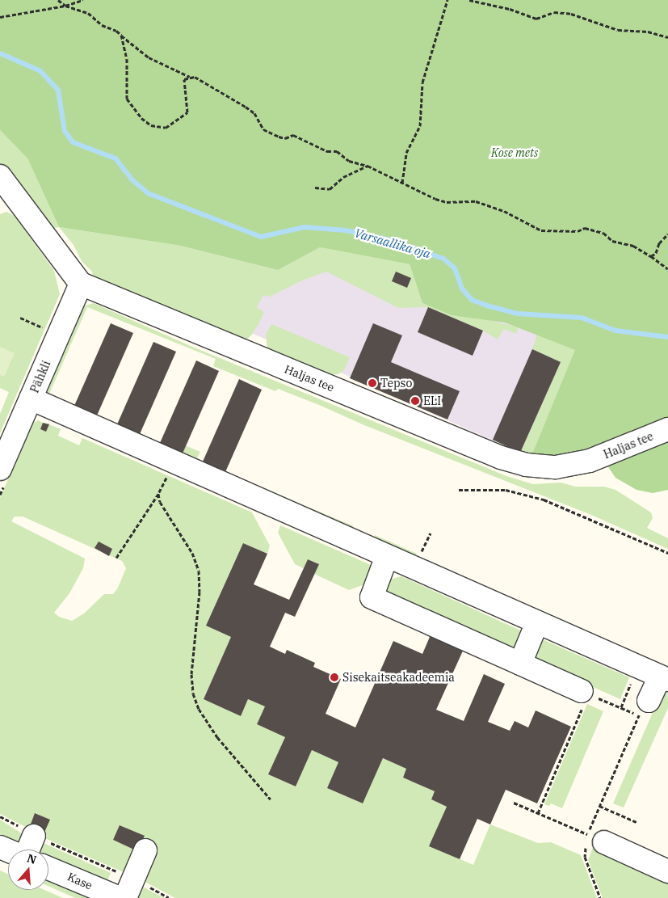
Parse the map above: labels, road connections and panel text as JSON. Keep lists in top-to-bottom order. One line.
{"streets":{"street":["Pähkli","Haljas tee","Kase"]},"crossings":[["Pähkli","Haljas tee"]],"water":["Varsaallika oja"],"parks":["Kose mets"],"places":["Tepso","ELI","Sisekaitseakadeemia"],"north":"top"}
